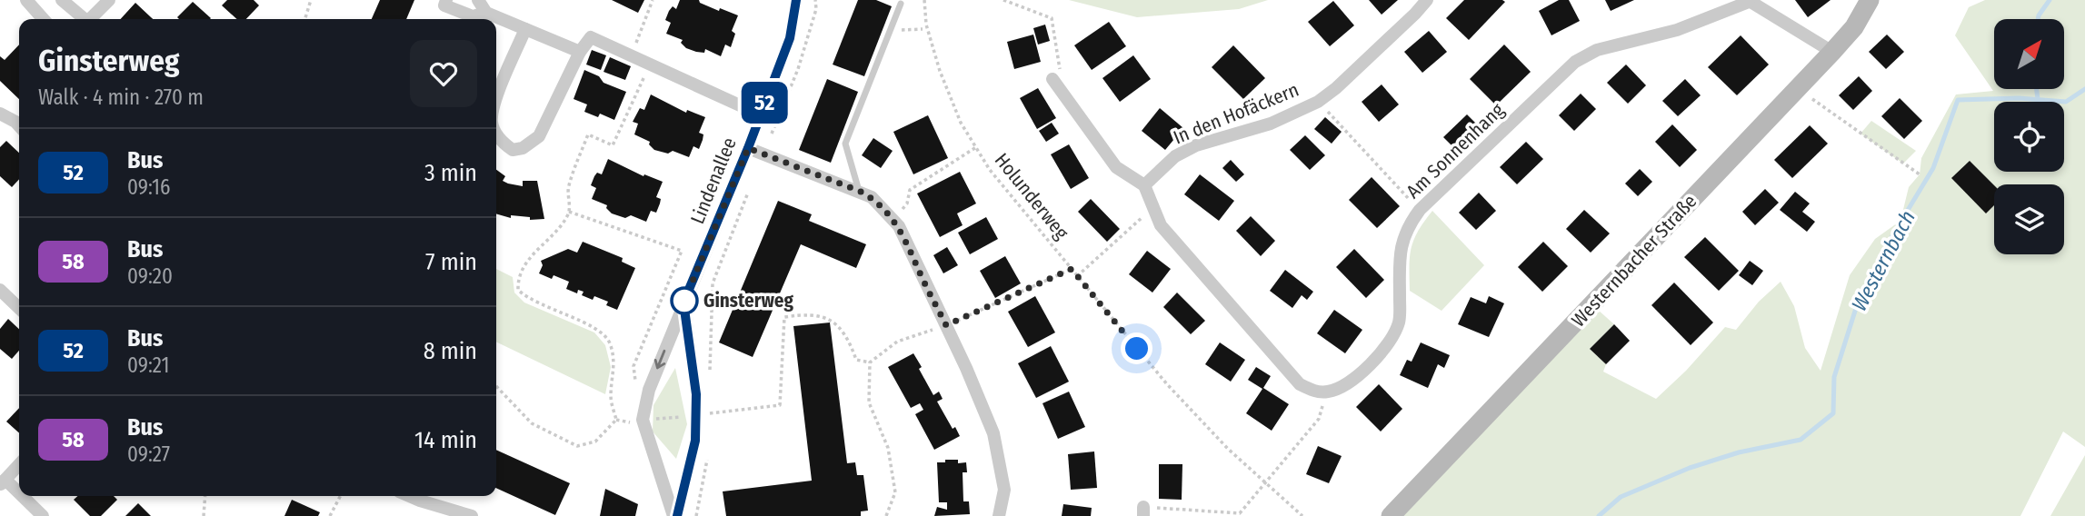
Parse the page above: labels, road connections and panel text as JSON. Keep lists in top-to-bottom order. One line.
{"streets":{"street":["In den Hofäckern","Am Sonnenhang","Lindenallee","Westernbacher Straße"],"path":["Holunderweg"]},"water":["Westernbach"],"places":["Ginsterweg"],"lines":["bus line 52"],"north":"top right","page":{"on_map":"52","heading":["Ginsterweg","Walk · 4 min · 270 m"],"list":[{"mark":"52","name":"Bus","note":"09:16","value":"3 min"},{"mark":"58","name":"Bus","note":"09:20","value":"7 min"},{"mark":"52","name":"Bus","note":"09:21","value":"8 min"},{"mark":"58","name":"Bus","note":"09:27","value":"14 min"}]}}
